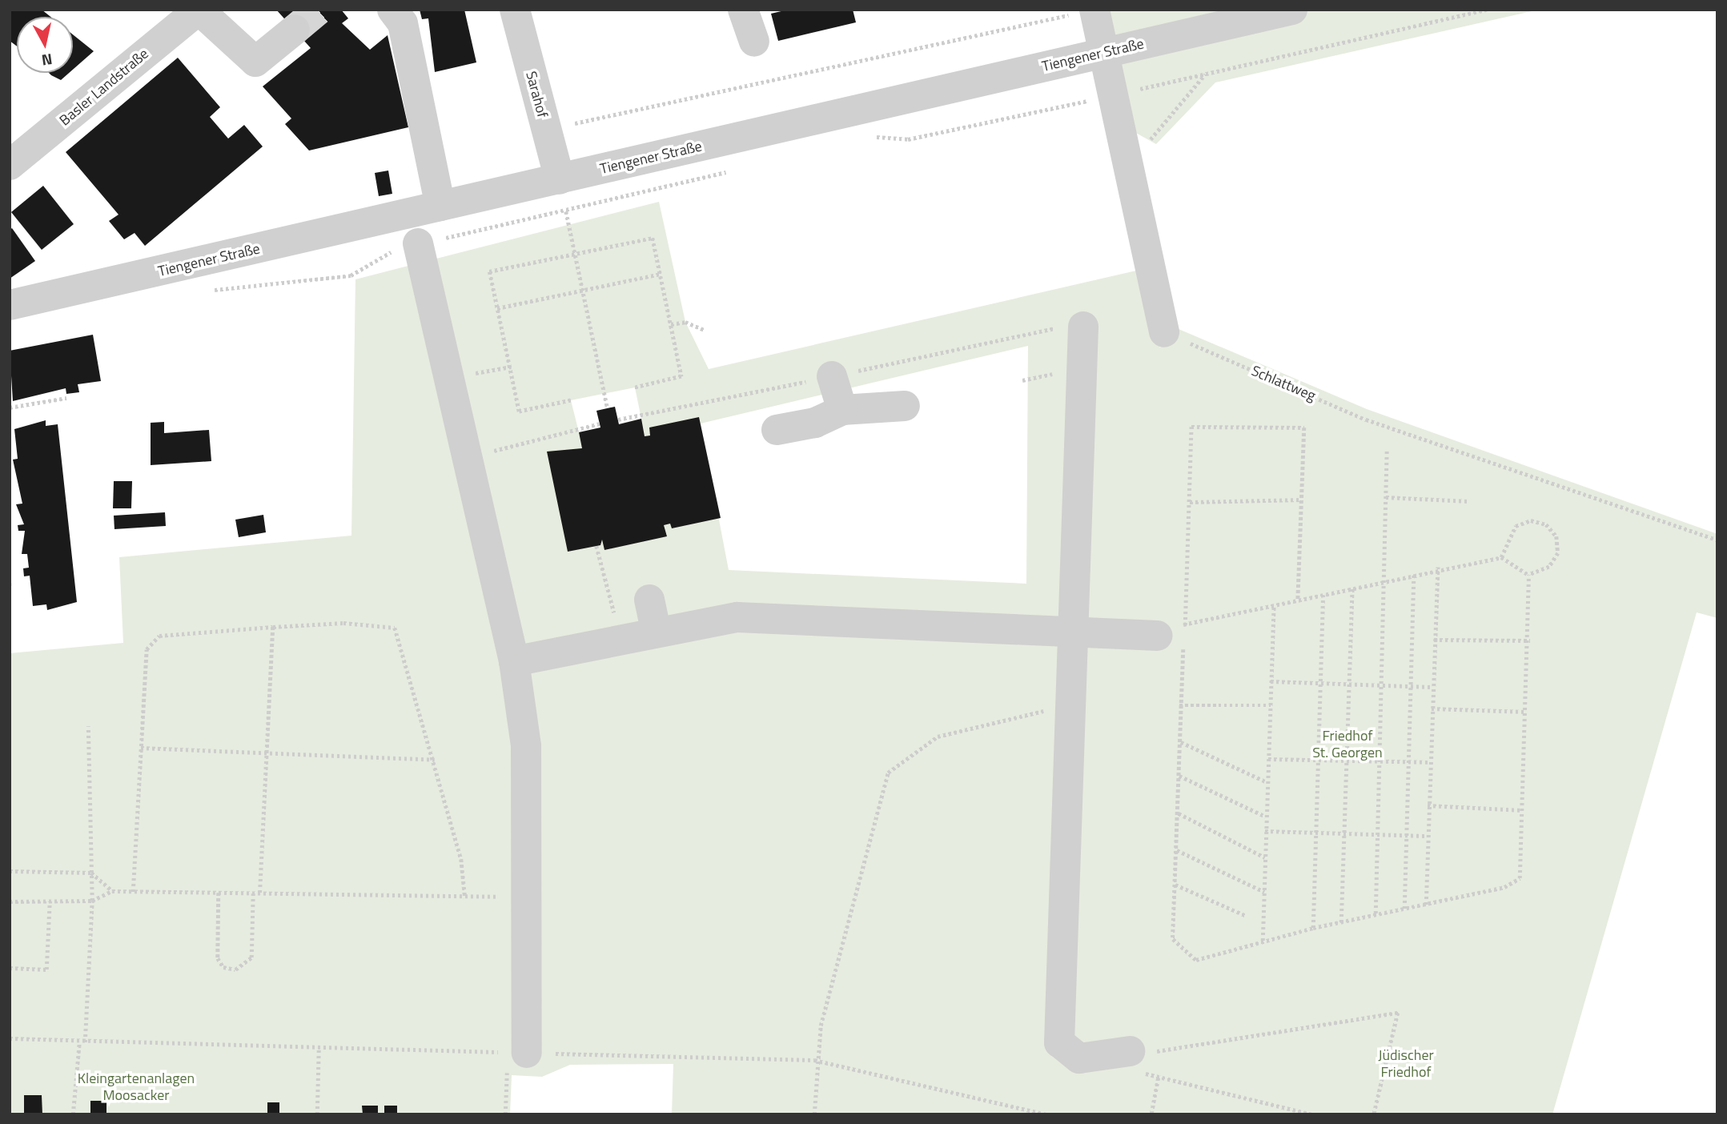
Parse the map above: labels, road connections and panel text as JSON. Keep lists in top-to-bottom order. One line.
{"streets":{"street":["Tiengener Straße","Basler Landstraße","Sarahof"],"path":["Schlattweg"]},"crossings":[["Tiengener Straße","Sarahof"]],"parks":["Friedhof St. Georgen","Jüdischer Friedhof","Kleingartenanlagen Moosacker"],"north":"bottom"}
